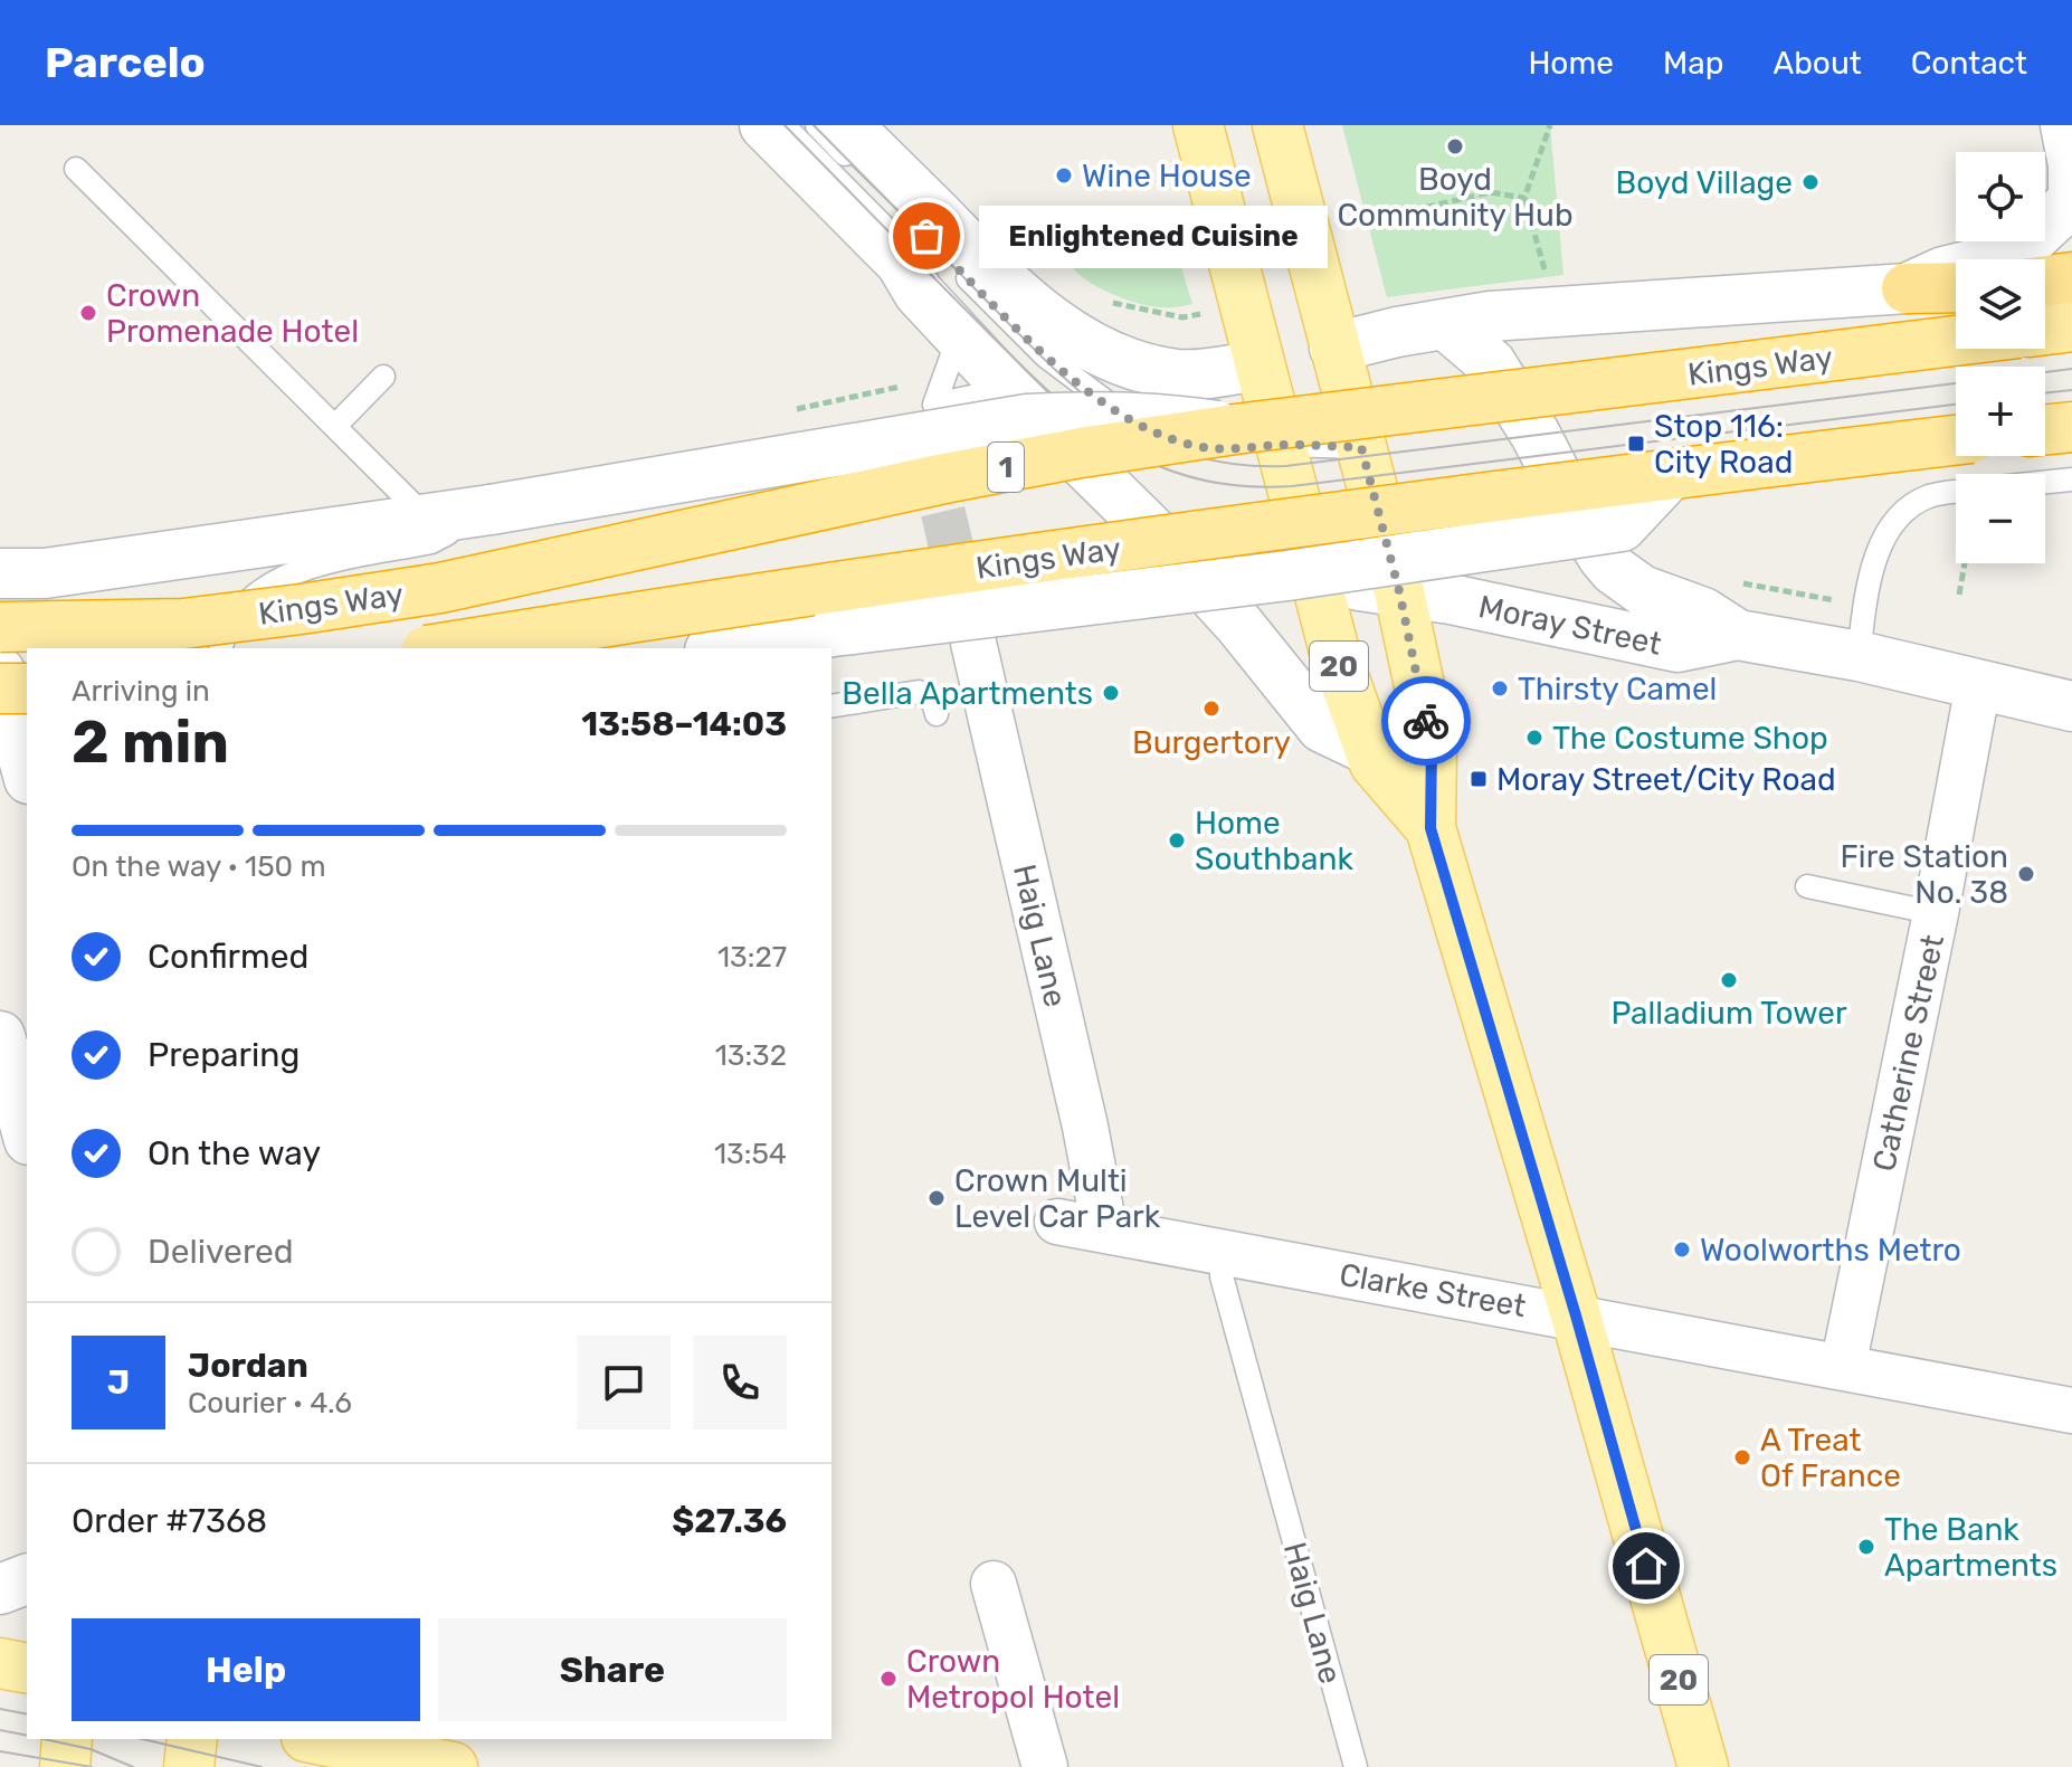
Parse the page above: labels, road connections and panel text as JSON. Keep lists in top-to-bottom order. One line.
{"streets":{"highway":["Kings Way","1"],"main road":["20"],"street":["Moray Street","Haig Lane","Catherine Street","Clarke Street"]},"crossings":[["Kings Way","20"],["Moray Street","20"],["Moray Street","Catherine Street"],["20","Clarke Street"],["Haig Lane","Clarke Street"],["Catherine Street","Clarke Street"]],"places":{"other":["Boyd Community Hub","Wine House","Boyd Village","Enlightened Cuisine","Crown Promenade Hotel","Thirsty Camel","Bella Apartments","Burgertory","The Costume Shop","Home Southbank","Fire Station No. 38","Palladium Tower","Crown Multi Level Car Park","Woolworths Metro","A Treat Of France","The Bank Apartments","Crown Metropol Hotel"],"transit":["Stop 116: City Road","Moray Street/City Road"]},"page":{"header":"Parcelo","nav":["Home","Map","About","Contact"],"map_buttons":["+","−"],"bubble":"Enlightened Cuisine","heading":["2 min","Arriving in","13:58–14:03"],"panel":["Jordan","Courier · 4.6","Order #7368","$27.36"],"bar":"On the way · 150 m","list":[["Confirmed","13:27"],["Preparing","13:32"],["On the way","13:54"],"Delivered"],"round":"J","buttons":["Help","Share"]}}
